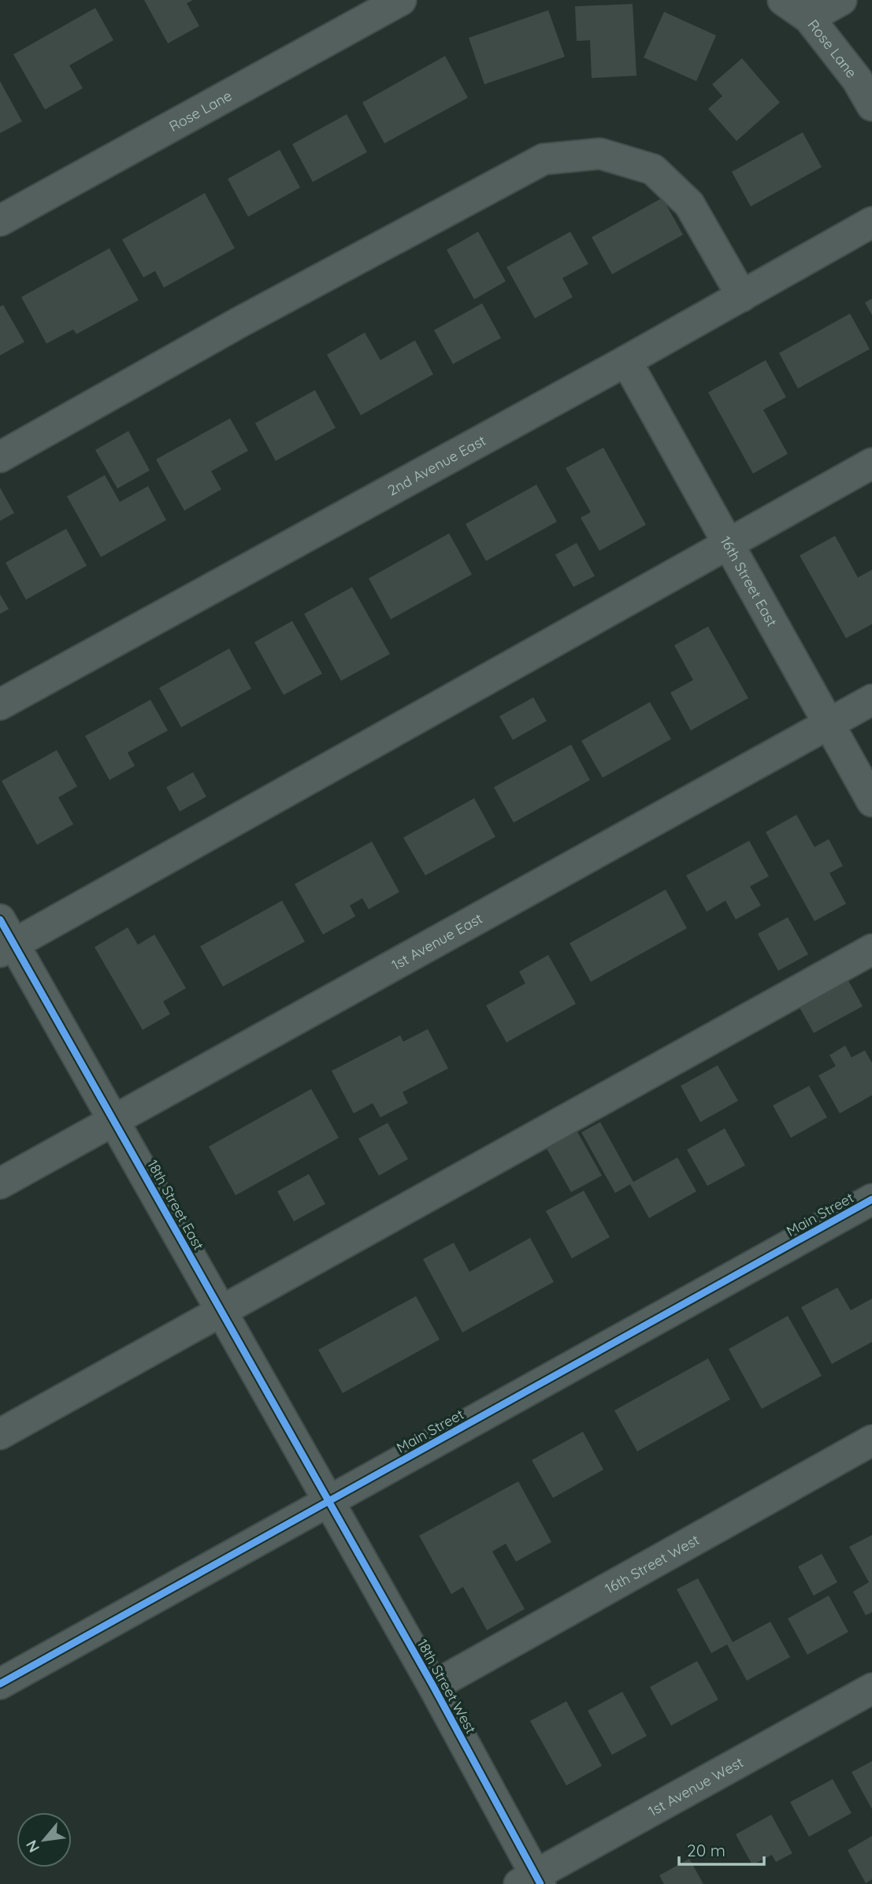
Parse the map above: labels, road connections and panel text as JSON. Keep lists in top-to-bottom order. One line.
{"streets":{"street":["Rose Lane","2nd Avenue East","16th Street East","1st Avenue East","18th Street East","Main Street","16th Street West","18th Street West","1st Avenue West"]},"crossings":[["2nd Avenue East","16th Street East"],["16th Street East","1st Avenue East"],["1st Avenue East","18th Street East"],["18th Street East","Main Street"],["18th Street East","18th Street West"],["Main Street","18th Street West"],["16th Street West","18th Street West"],["18th Street West","1st Avenue West"]],"scale_bar":"20 m","north":"bottom left"}
